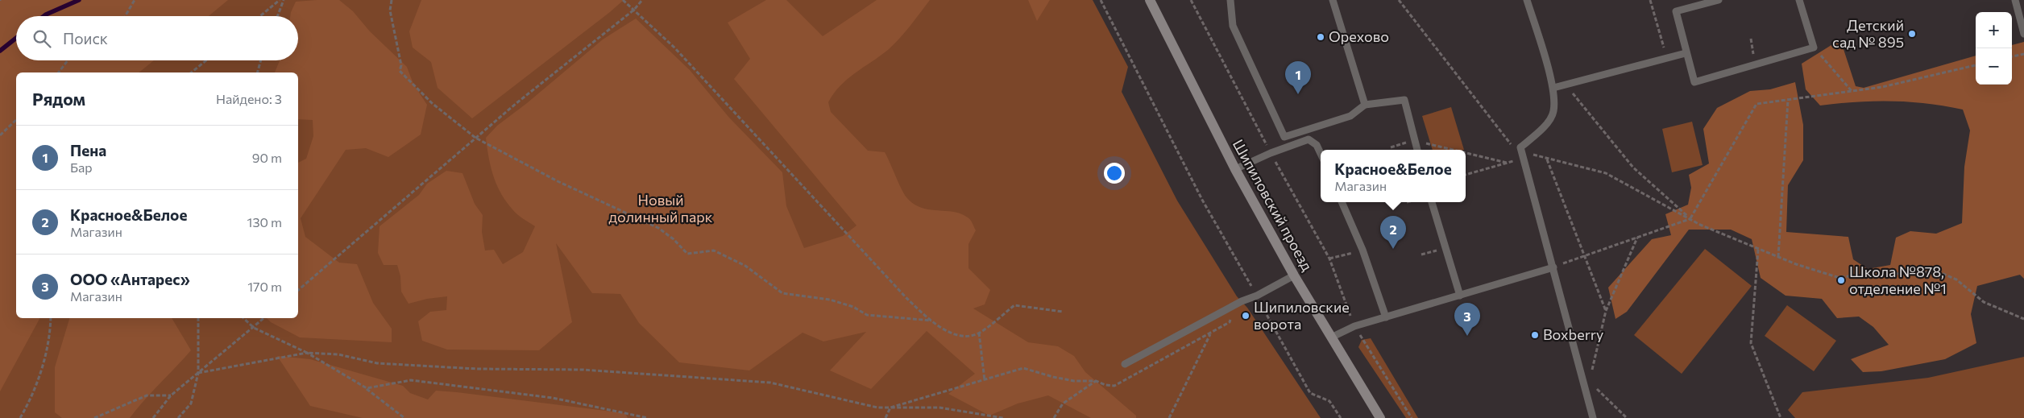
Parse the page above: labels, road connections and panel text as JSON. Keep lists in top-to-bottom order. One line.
{"streets":{"main road":["Шипиловский проезд"]},"parks":["Новый долинный парк"],"places":["Детский сад № 895","Орехово","Школа №878, отделение №1","Шипиловские ворота","Boxberry"],"page":{"map_buttons":["+","−"],"search":"Поиск","pins":["1","2","3"],"heading":["Рядом","Найдено: 3"],"list":[{"mark":"1","name":"Пена","note":"Бар","value":"90 m"},{"mark":"2","name":"Красное&Белое","note":"Магазин","value":"130 m"},{"mark":"3","name":"ООО «Антарес»","note":"Магазин","value":"170 m"}],"popup":["Красное&Белое","Магазин"]}}
